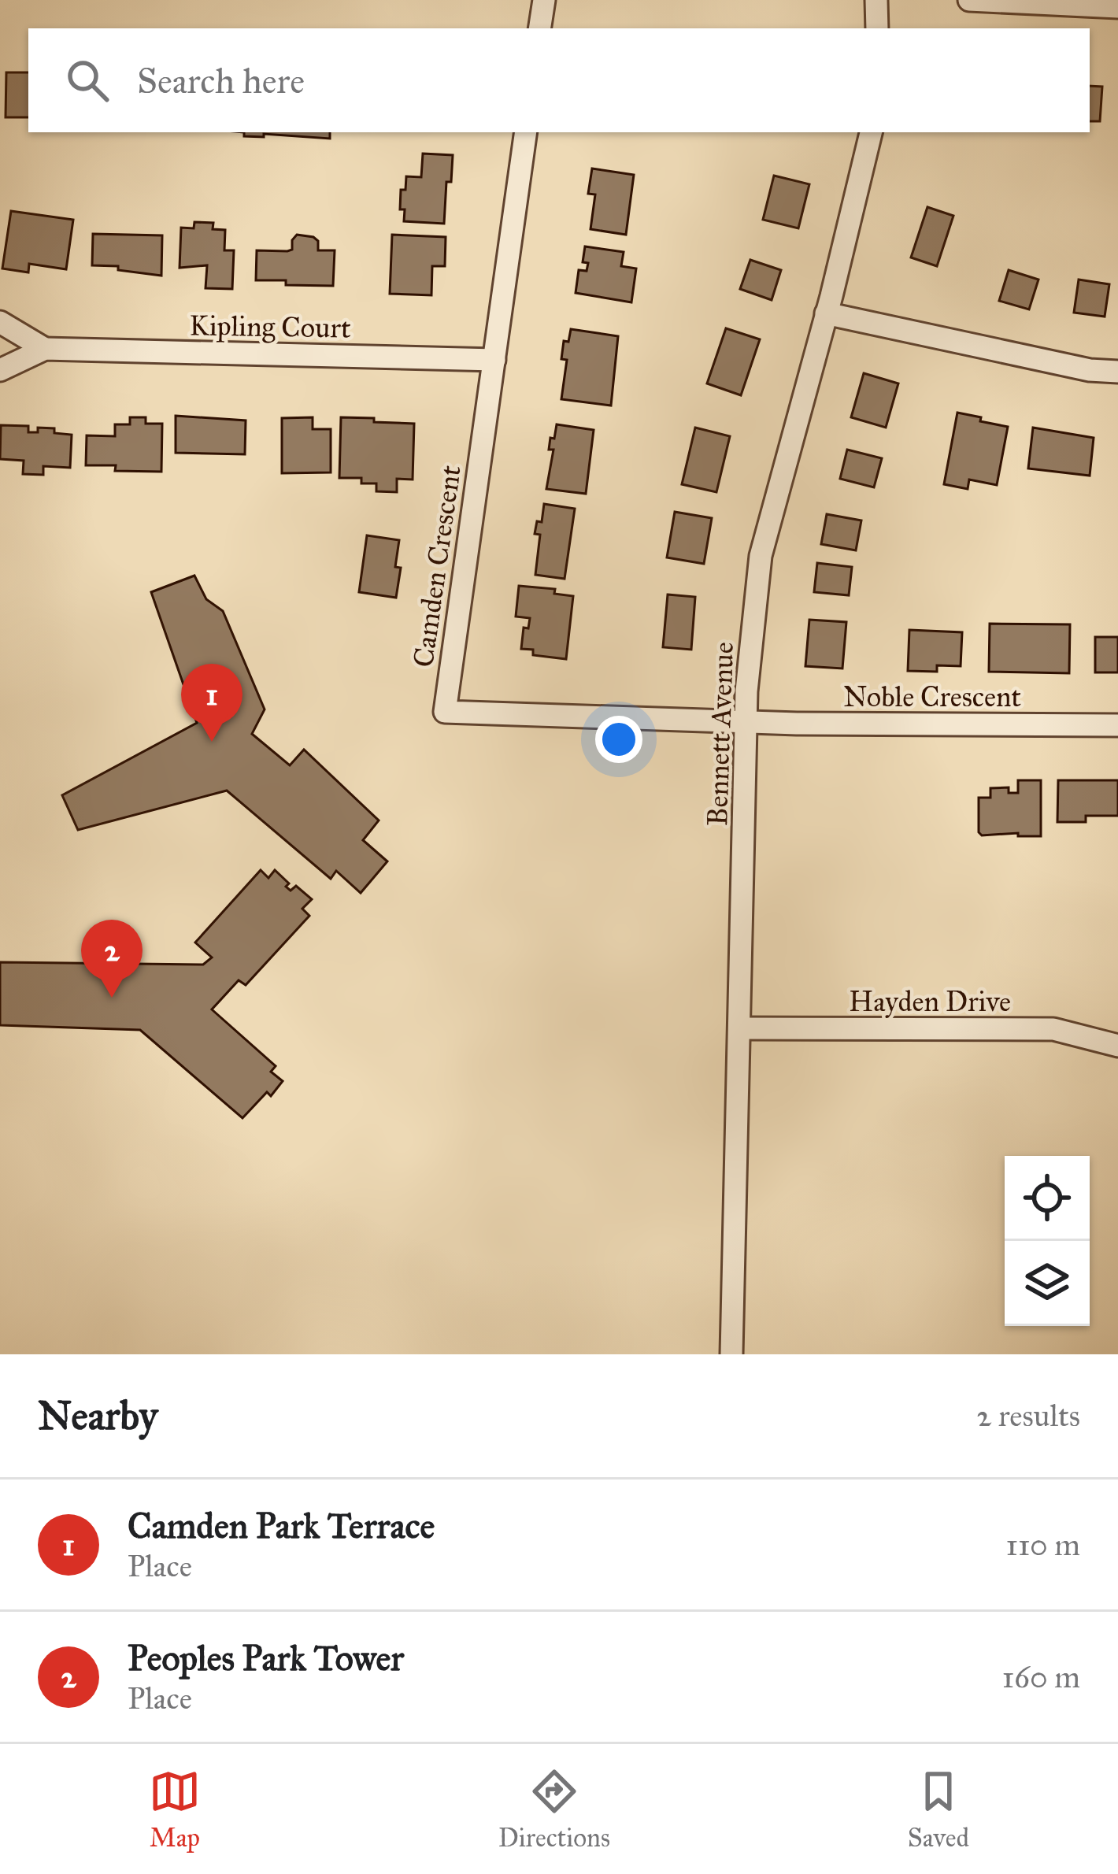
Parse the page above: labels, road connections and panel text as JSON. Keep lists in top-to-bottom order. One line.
{"streets":{"street":["Kipling Court","Camden Crescent","Noble Crescent","Bennett Avenue","Hayden Drive"]},"crossings":[["Kipling Court","Camden Crescent"],["Camden Crescent","Noble Crescent"],["Camden Crescent","Bennett Avenue"],["Noble Crescent","Bennett Avenue"],["Bennett Avenue","Hayden Drive"]],"page":{"search":"Search here","pins":["1","2"],"heading":["Nearby","2 results"],"list":[{"mark":"1","name":"Camden Park Terrace","note":"Place","value":"110 m"},{"mark":"2","name":"Peoples Park Tower","note":"Place","value":"160 m"}],"nav":["Map","Directions","Saved"]}}
